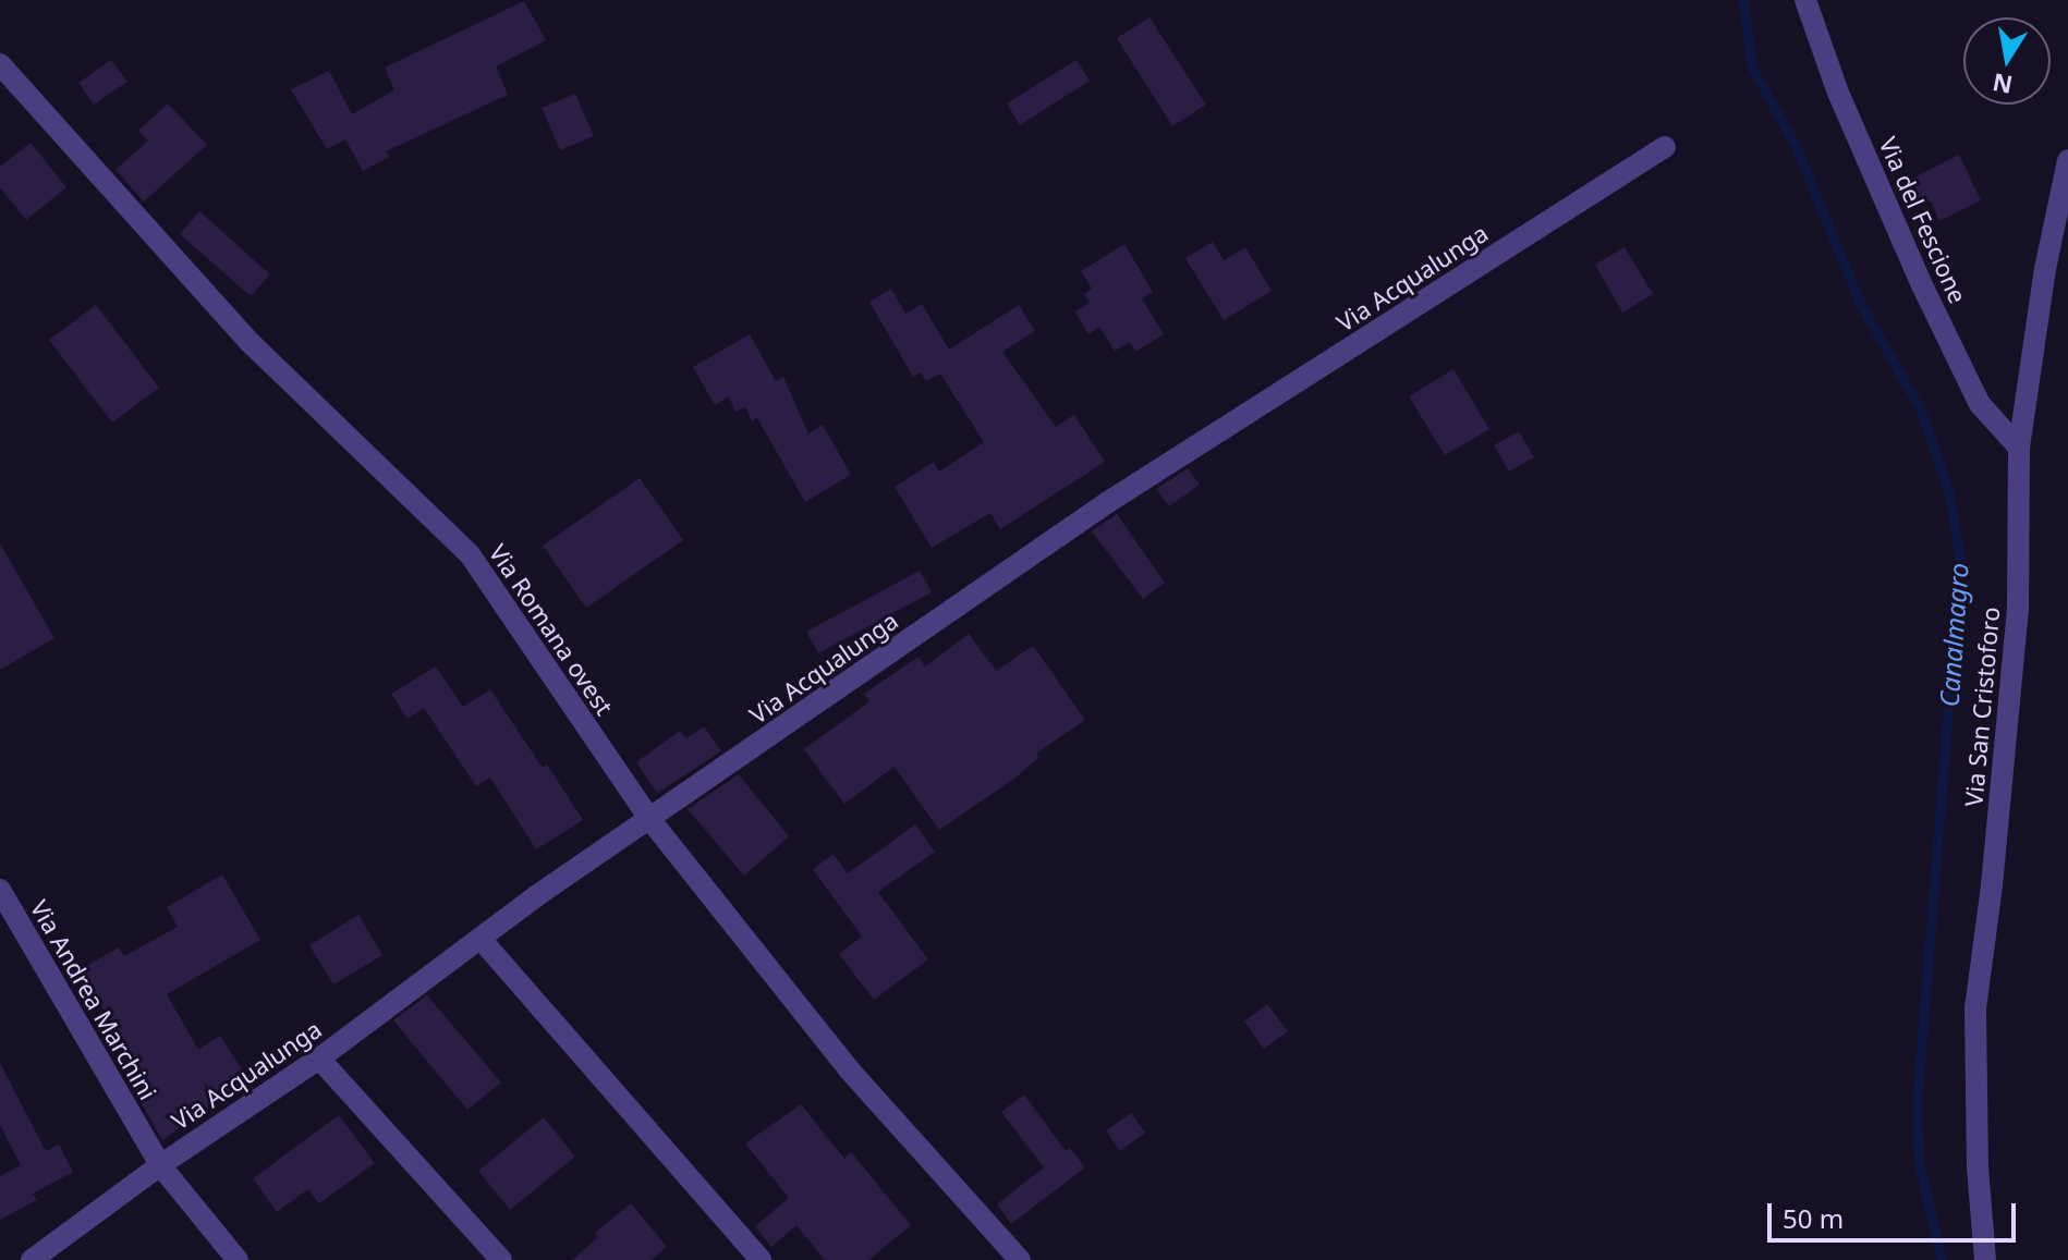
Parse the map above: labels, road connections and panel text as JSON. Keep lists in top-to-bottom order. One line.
{"streets":{"street":["Via del Fescione","Via Acqualunga","Via Romana ovest","Via San Cristoforo","Via Andrea Marchini"]},"crossings":[["Via del Fescione","Via San Cristoforo"],["Via Acqualunga","Via Romana ovest"],["Via Acqualunga","Via Andrea Marchini"]],"water":["Canalmagro"],"scale_bar":"50 m","north":"bottom"}
